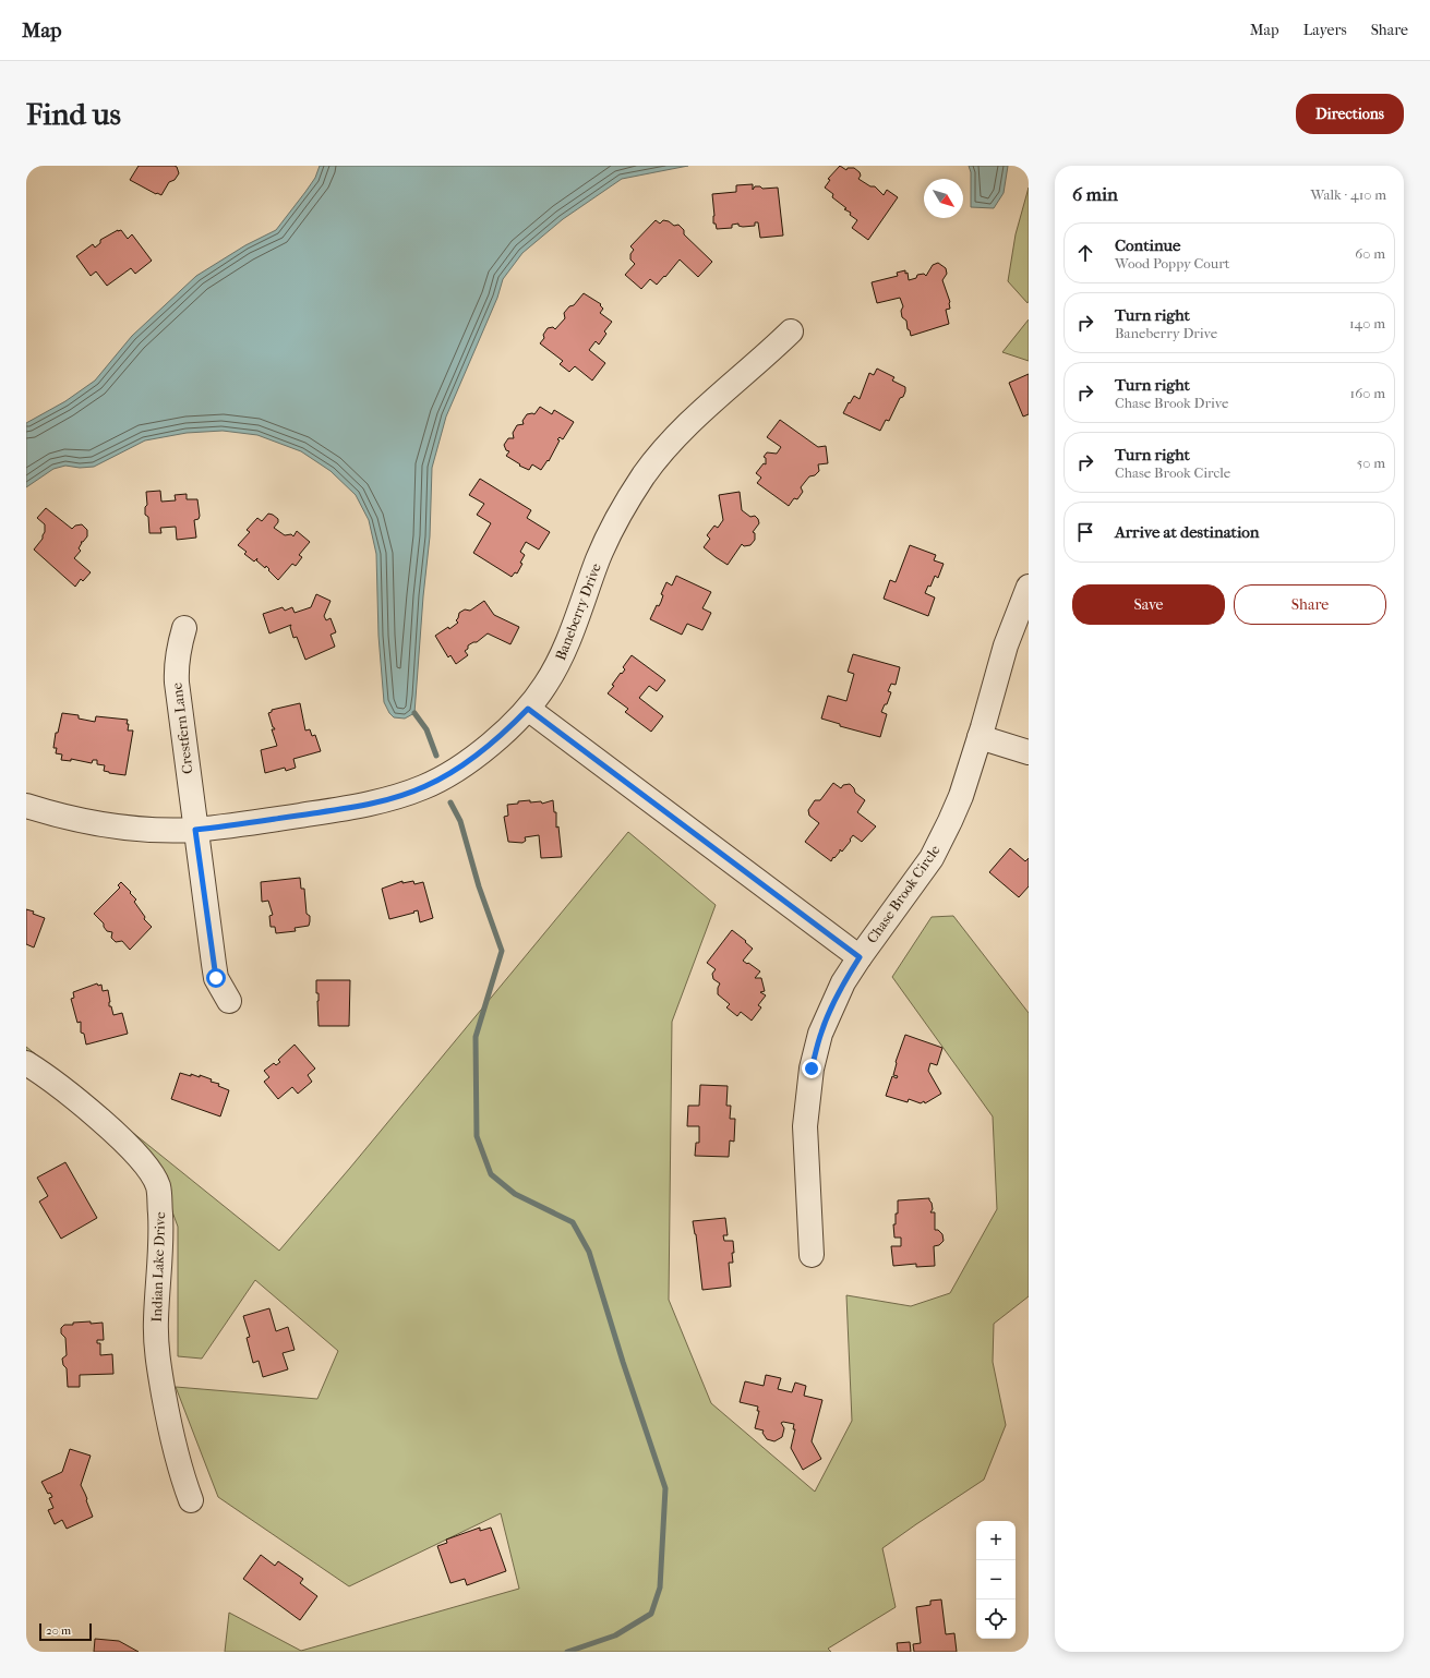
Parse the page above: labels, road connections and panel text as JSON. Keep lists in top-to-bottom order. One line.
{"streets":{"street":["Baneberry Drive","Crestfern Lane","Chase Brook Circle","Indian Lake Drive"]},"crossings":[["Baneberry Drive","Crestfern Lane"]],"scale_bar":"20 m","north":"bottom right","page":{"header":"Map","nav":["Map","Layers","Share"],"buttons":["Directions",["Save","Share"]],"title":"Find us","heading":["6 min","Walk · 410 m"],"list":[["Continue","Wood Poppy Court","60 m"],["Turn right","Baneberry Drive","140 m"],["Turn right","Chase Brook Drive","160 m"],["Turn right","Chase Brook Circle","50 m"],"Arrive at destination"],"map_buttons":["+","−"],"scale":"20 m"}}
